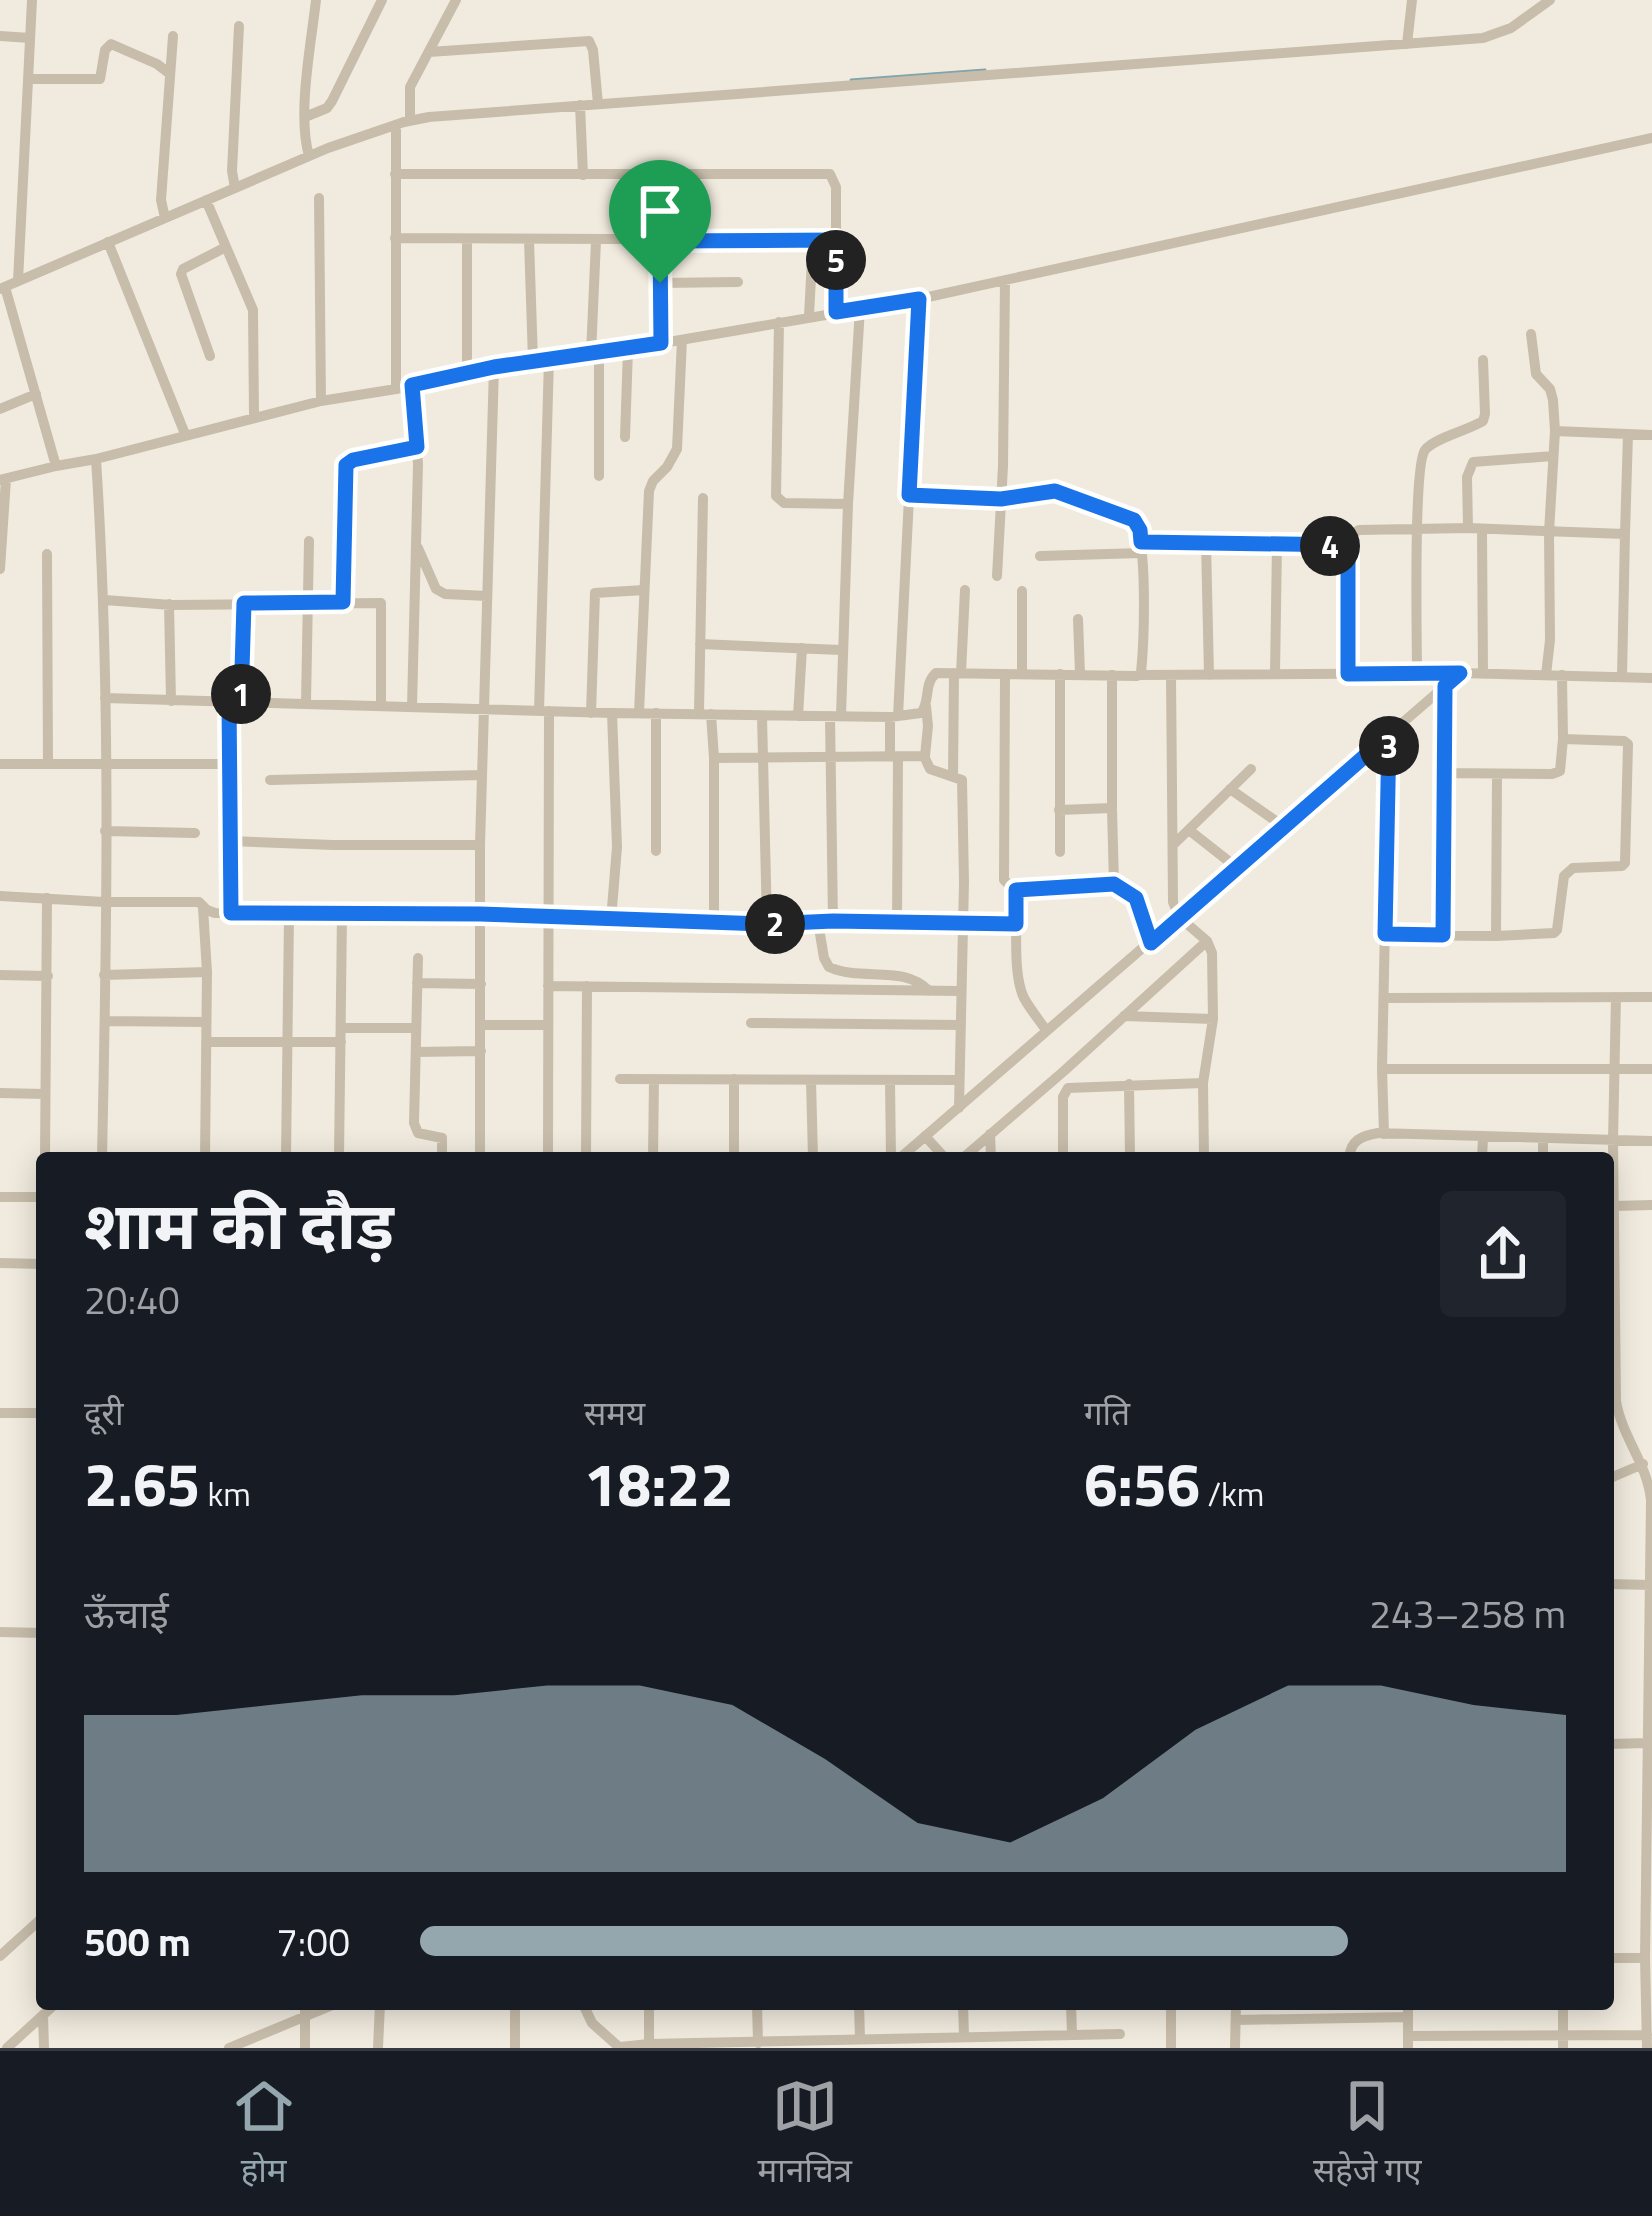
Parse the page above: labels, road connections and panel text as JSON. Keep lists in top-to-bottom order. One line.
{"page":{"pins":["5","4","1","3","2"],"heading":["शाम की दौड़","20:40"],"stats":[["दूरी","2.65 km"],["समय","18:22"],["गति","6:56 /km"]],"chart":["ऊँचाई","243–258 m"],"list":[{"name":"500 m","note":"7:00"}],"tabs":["होम","मानचित्र","सहेजे गए"]}}
